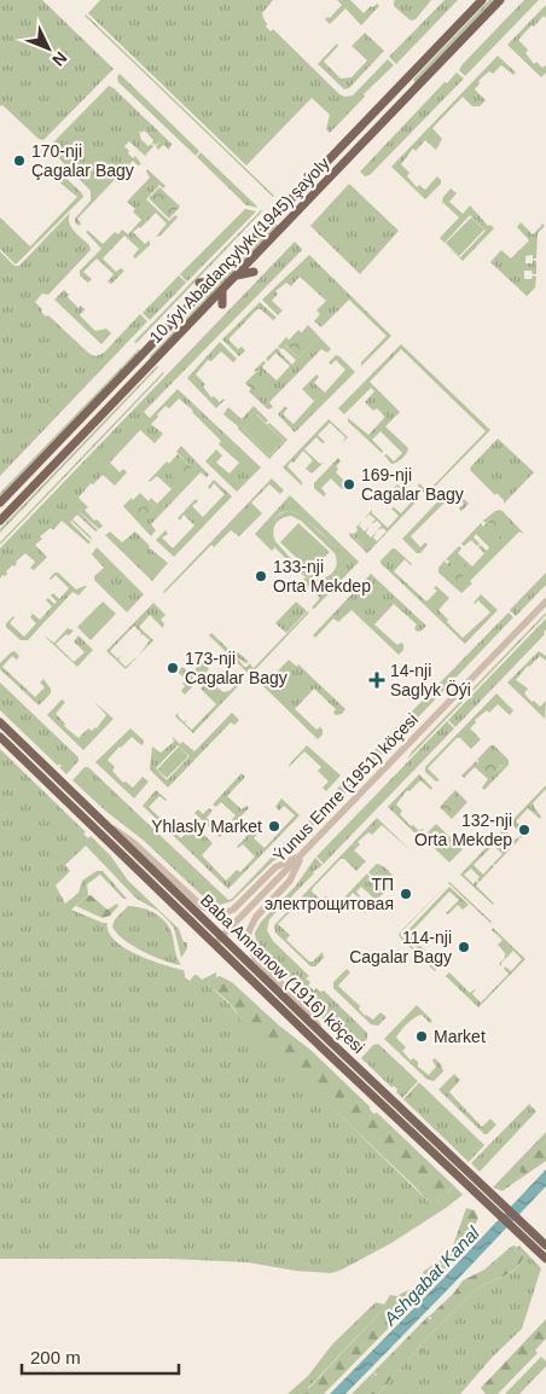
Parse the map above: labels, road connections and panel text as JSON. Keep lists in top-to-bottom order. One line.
{"streets":{"main road":["10 ýyl Abadançylyk (1945) şaýoly","Baba Annanow (1916) köçesi"],"street":["Ýunus Emre (1951) köçesi"]},"crossings":[["Ýunus Emre (1951) köçesi","Baba Annanow (1916) köçesi"]],"water":["Ashgabat Kanal"],"places":{"other":["170-nji Çagalar Bagy","169-nji Cagalar Bagy","133-nji Orta Mekdep","173-nji Cagalar Bagy","Yhlasly Market","132-nji Orta Mekdep","ТП электрощитовая","114-nji Cagalar Bagy","Market"],"health":["14-nji Saglyk Öýi"]},"scale_bar":"200 m","north":"bottom right"}
